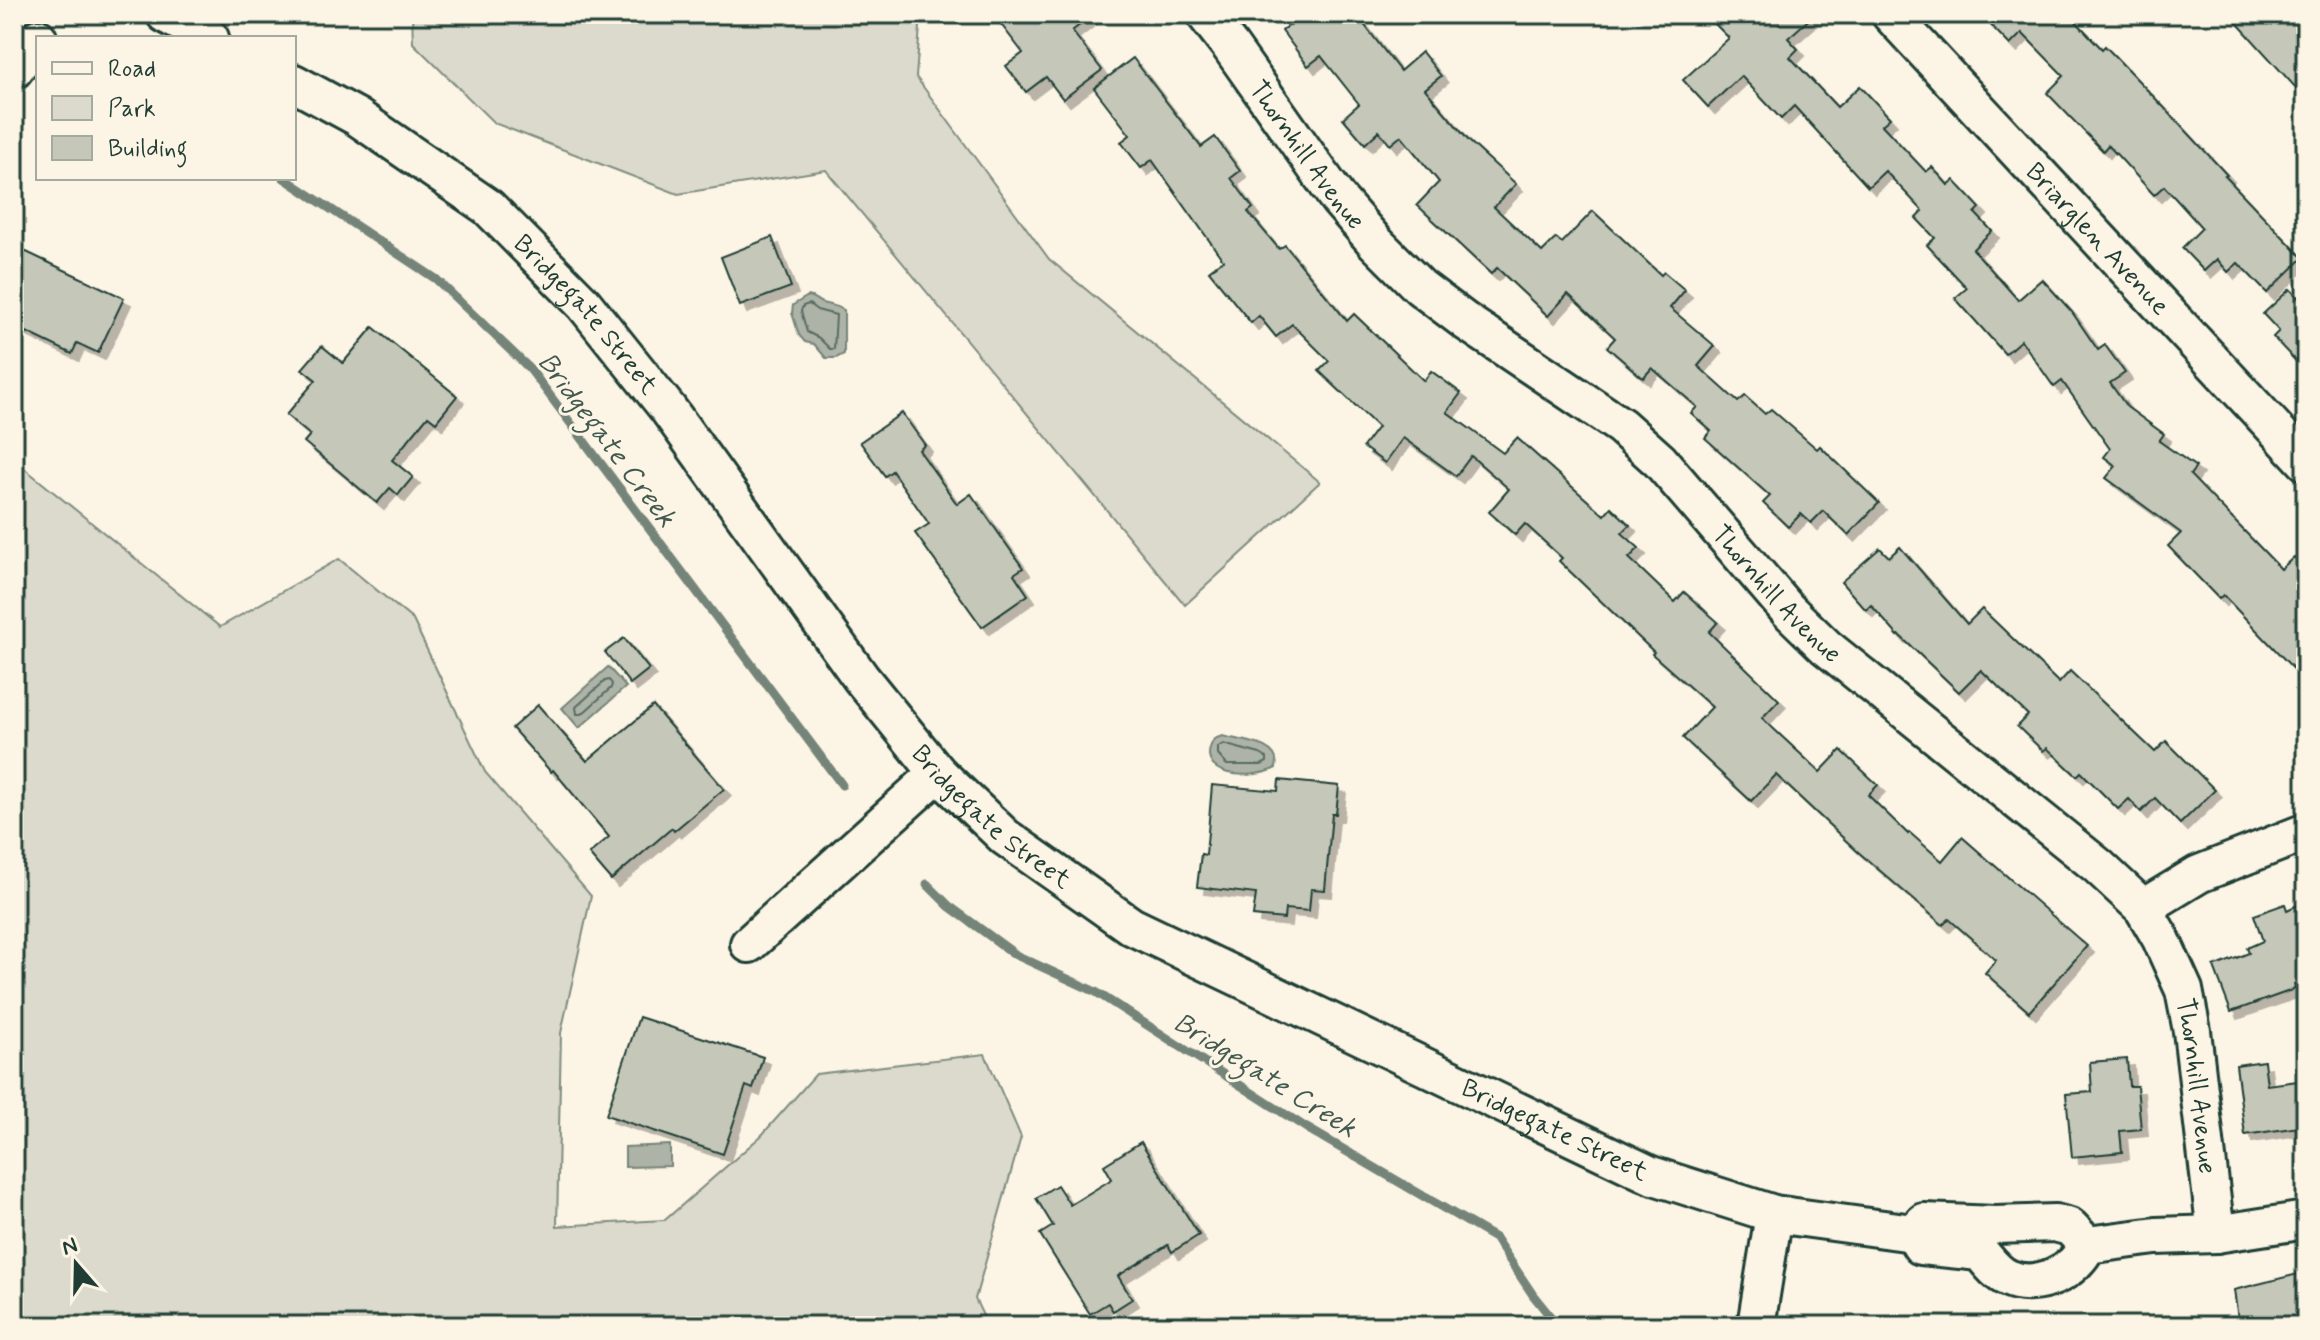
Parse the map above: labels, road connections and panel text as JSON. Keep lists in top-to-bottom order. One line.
{"streets":{"street":["Thornhill Avenue","Briarglen Avenue","Bridgegate Street"]},"water":["Bridgegate Creek"],"legend":["Road","Park","Building"],"north":"top"}
